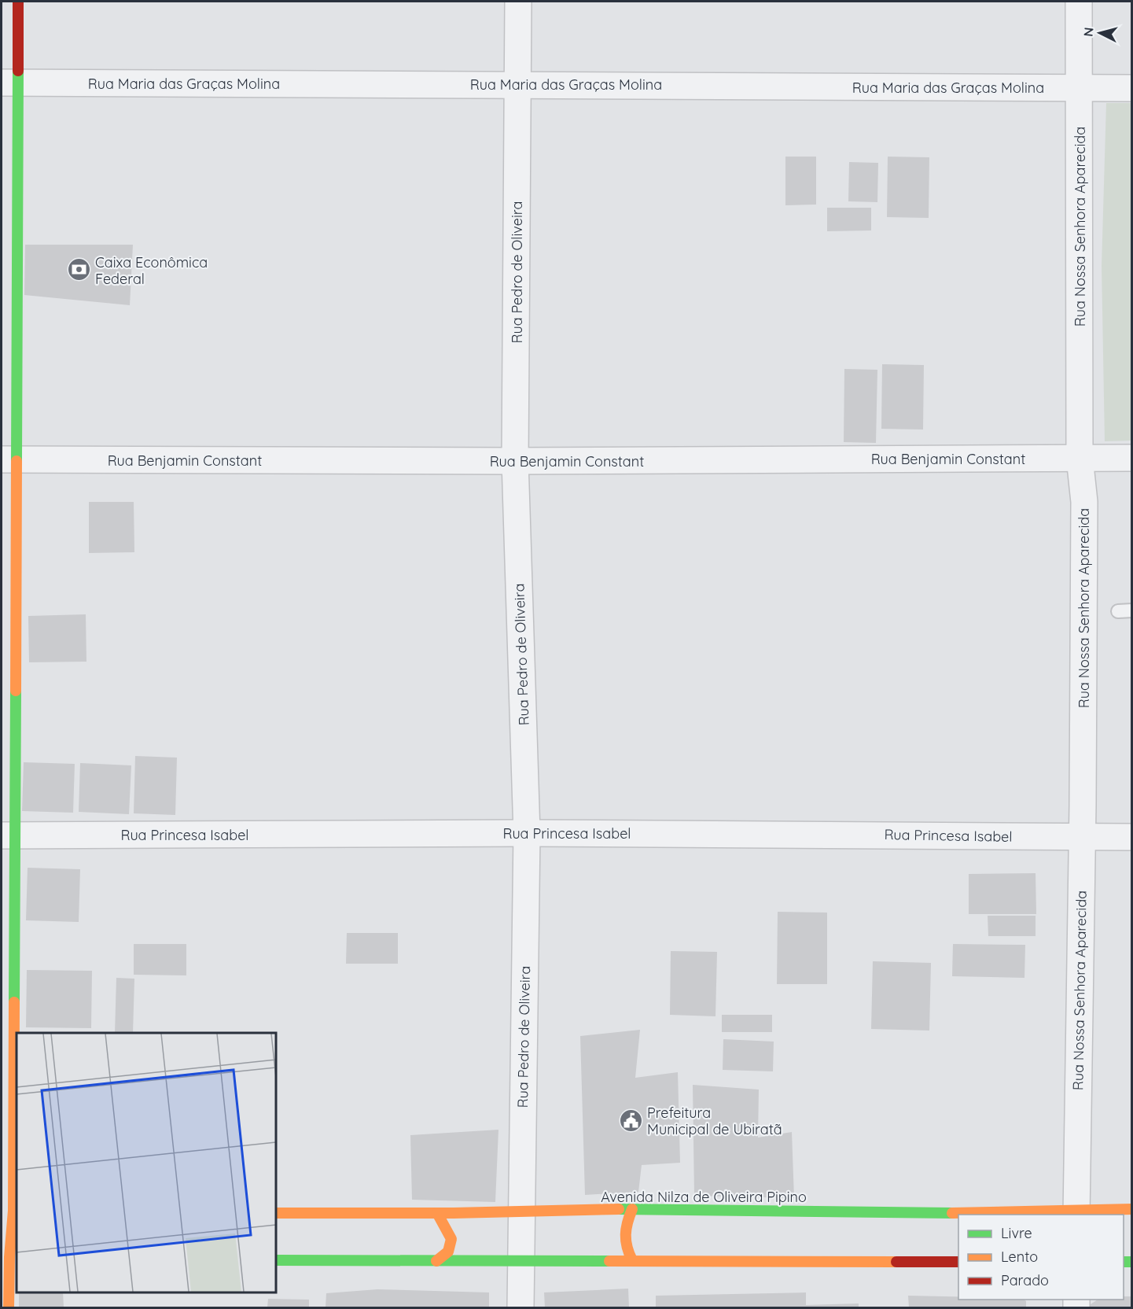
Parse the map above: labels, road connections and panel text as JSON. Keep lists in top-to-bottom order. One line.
{"streets":{"main road":["Avenida Nilza de Oliveira Pipino"],"street":["Rua Maria das Graças Molina","Rua Nossa Senhora Aparecida","Rua Pedro de Oliveira","Rua Benjamin Constant","Rua Princesa Isabel"]},"crossings":[["Rua Maria das Graças Molina","Rua Nossa Senhora Aparecida"],["Rua Maria das Graças Molina","Rua Pedro de Oliveira"],["Rua Nossa Senhora Aparecida","Rua Benjamin Constant"],["Rua Nossa Senhora Aparecida","Rua Princesa Isabel"],["Rua Nossa Senhora Aparecida","Avenida Nilza de Oliveira Pipino"],["Rua Pedro de Oliveira","Rua Benjamin Constant"],["Rua Pedro de Oliveira","Rua Princesa Isabel"],["Rua Pedro de Oliveira","Avenida Nilza de Oliveira Pipino"]],"places":{"bank":["Caixa Econômica Federal"],"public building":["Prefeitura Municipal de Ubiratã"]},"legend":["Livre","Lento","Parado"],"north":"left"}
